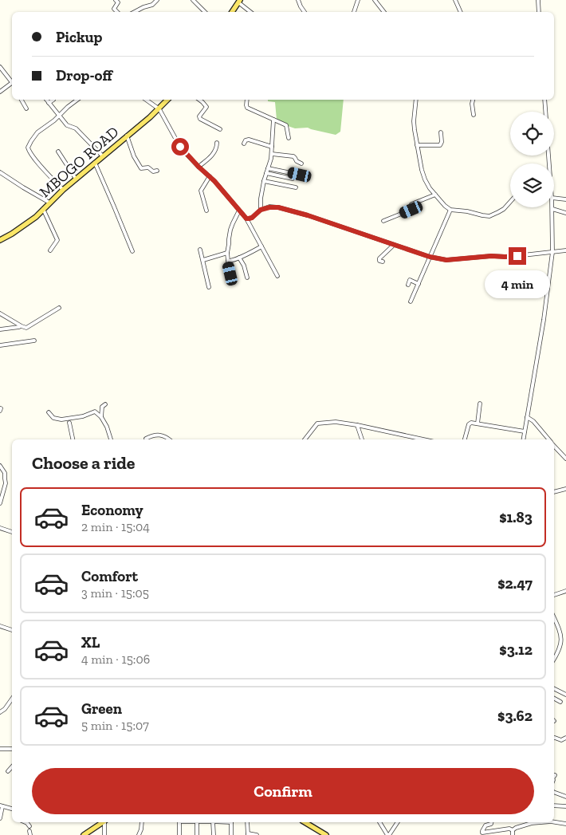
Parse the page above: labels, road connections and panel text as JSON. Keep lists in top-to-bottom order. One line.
{"streets":{"main road":["MBOGO ROAD"]},"page":{"banner":["Pickup","Drop-off"],"bubble":"4 min","heading":"Choose a ride","list":[{"name":"Economy","note":"2 min · 15:04","value":"$1.83"},{"name":"Comfort","note":"3 min · 15:05","value":"$2.47"},{"name":"XL","note":"4 min · 15:06","value":"$3.12"},{"name":"Green","note":"5 min · 15:07","value":"$3.62"}],"buttons":"Confirm"}}
